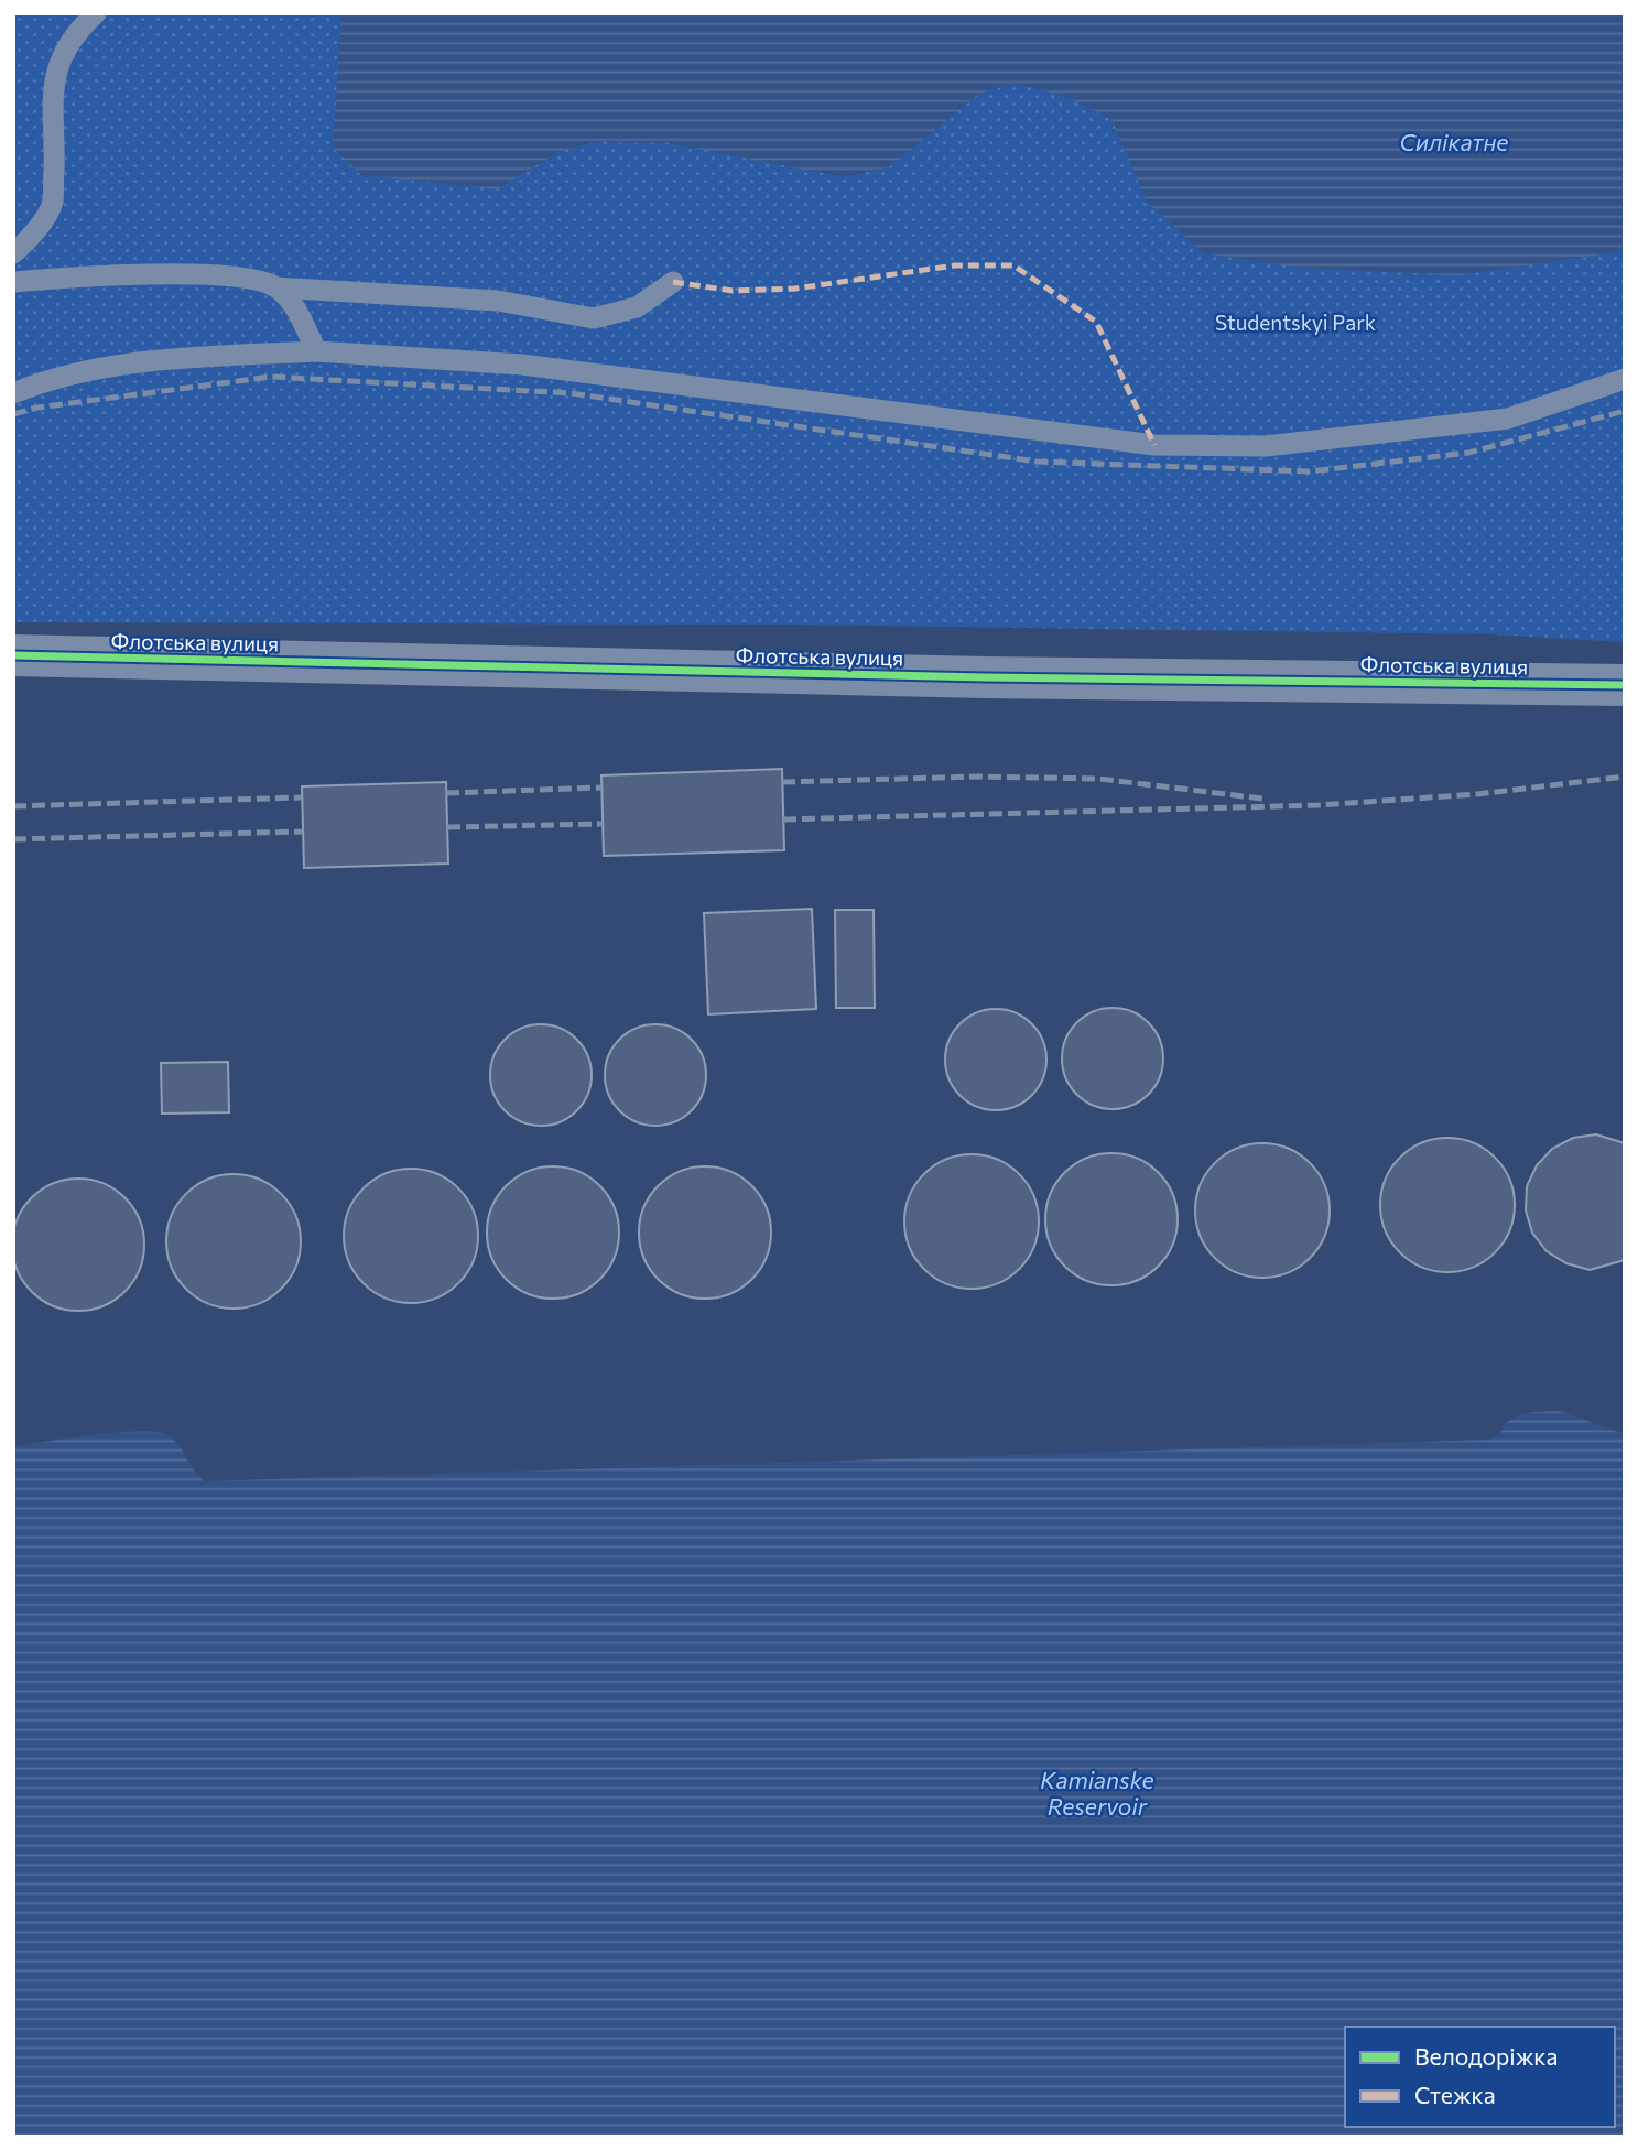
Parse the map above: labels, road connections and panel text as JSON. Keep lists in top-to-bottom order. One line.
{"streets":{"street":["Флотська вулиця"]},"water":["Силікатне","Kamianske Reservoir"],"parks":["Studentskyi Park"],"legend":["Велодоріжка","Стежка"]}
